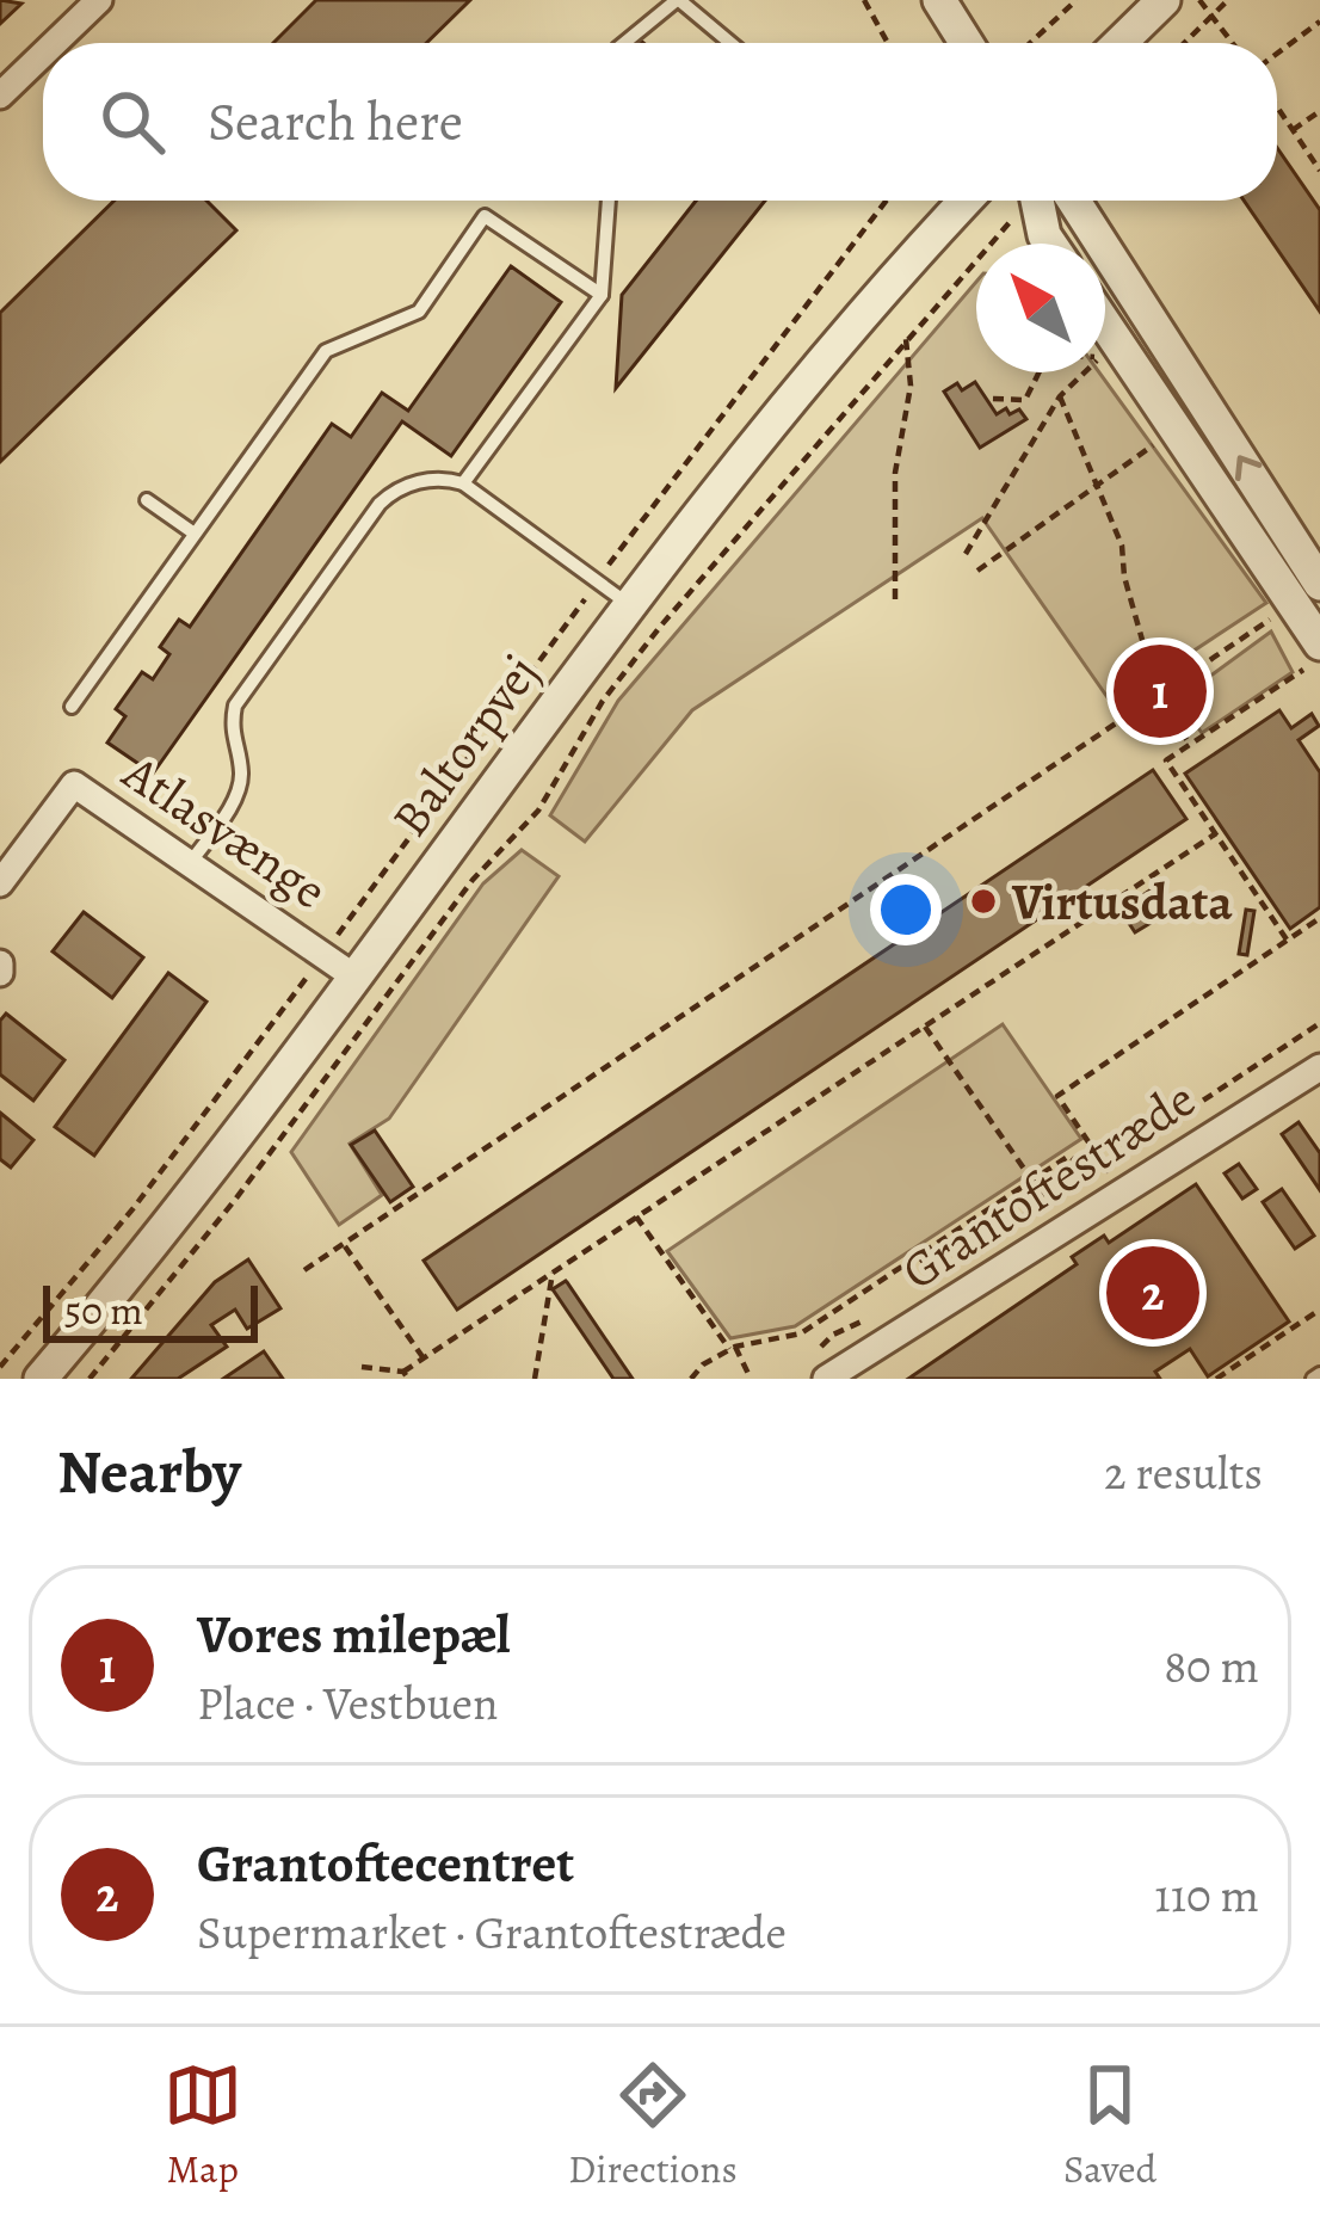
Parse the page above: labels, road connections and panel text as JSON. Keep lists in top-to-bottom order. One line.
{"streets":{"street":["Baltorpvej","Atlasvænge","Grantoftestræde"]},"crossings":[["Baltorpvej","Atlasvænge"]],"places":["Virtusdata"],"scale_bar":"50 m","north":"top left","page":{"search":"Search here","pins":["1","2"],"scale":"50 m","heading":["Nearby","2 results"],"list":[{"mark":"1","name":"Vores milepæl","note":"Place · Vestbuen","value":"80 m"},{"mark":"2","name":"Grantoftecentret","note":"Supermarket · Grantoftestræde","value":"110 m"}],"nav":["Map","Directions","Saved"]}}
